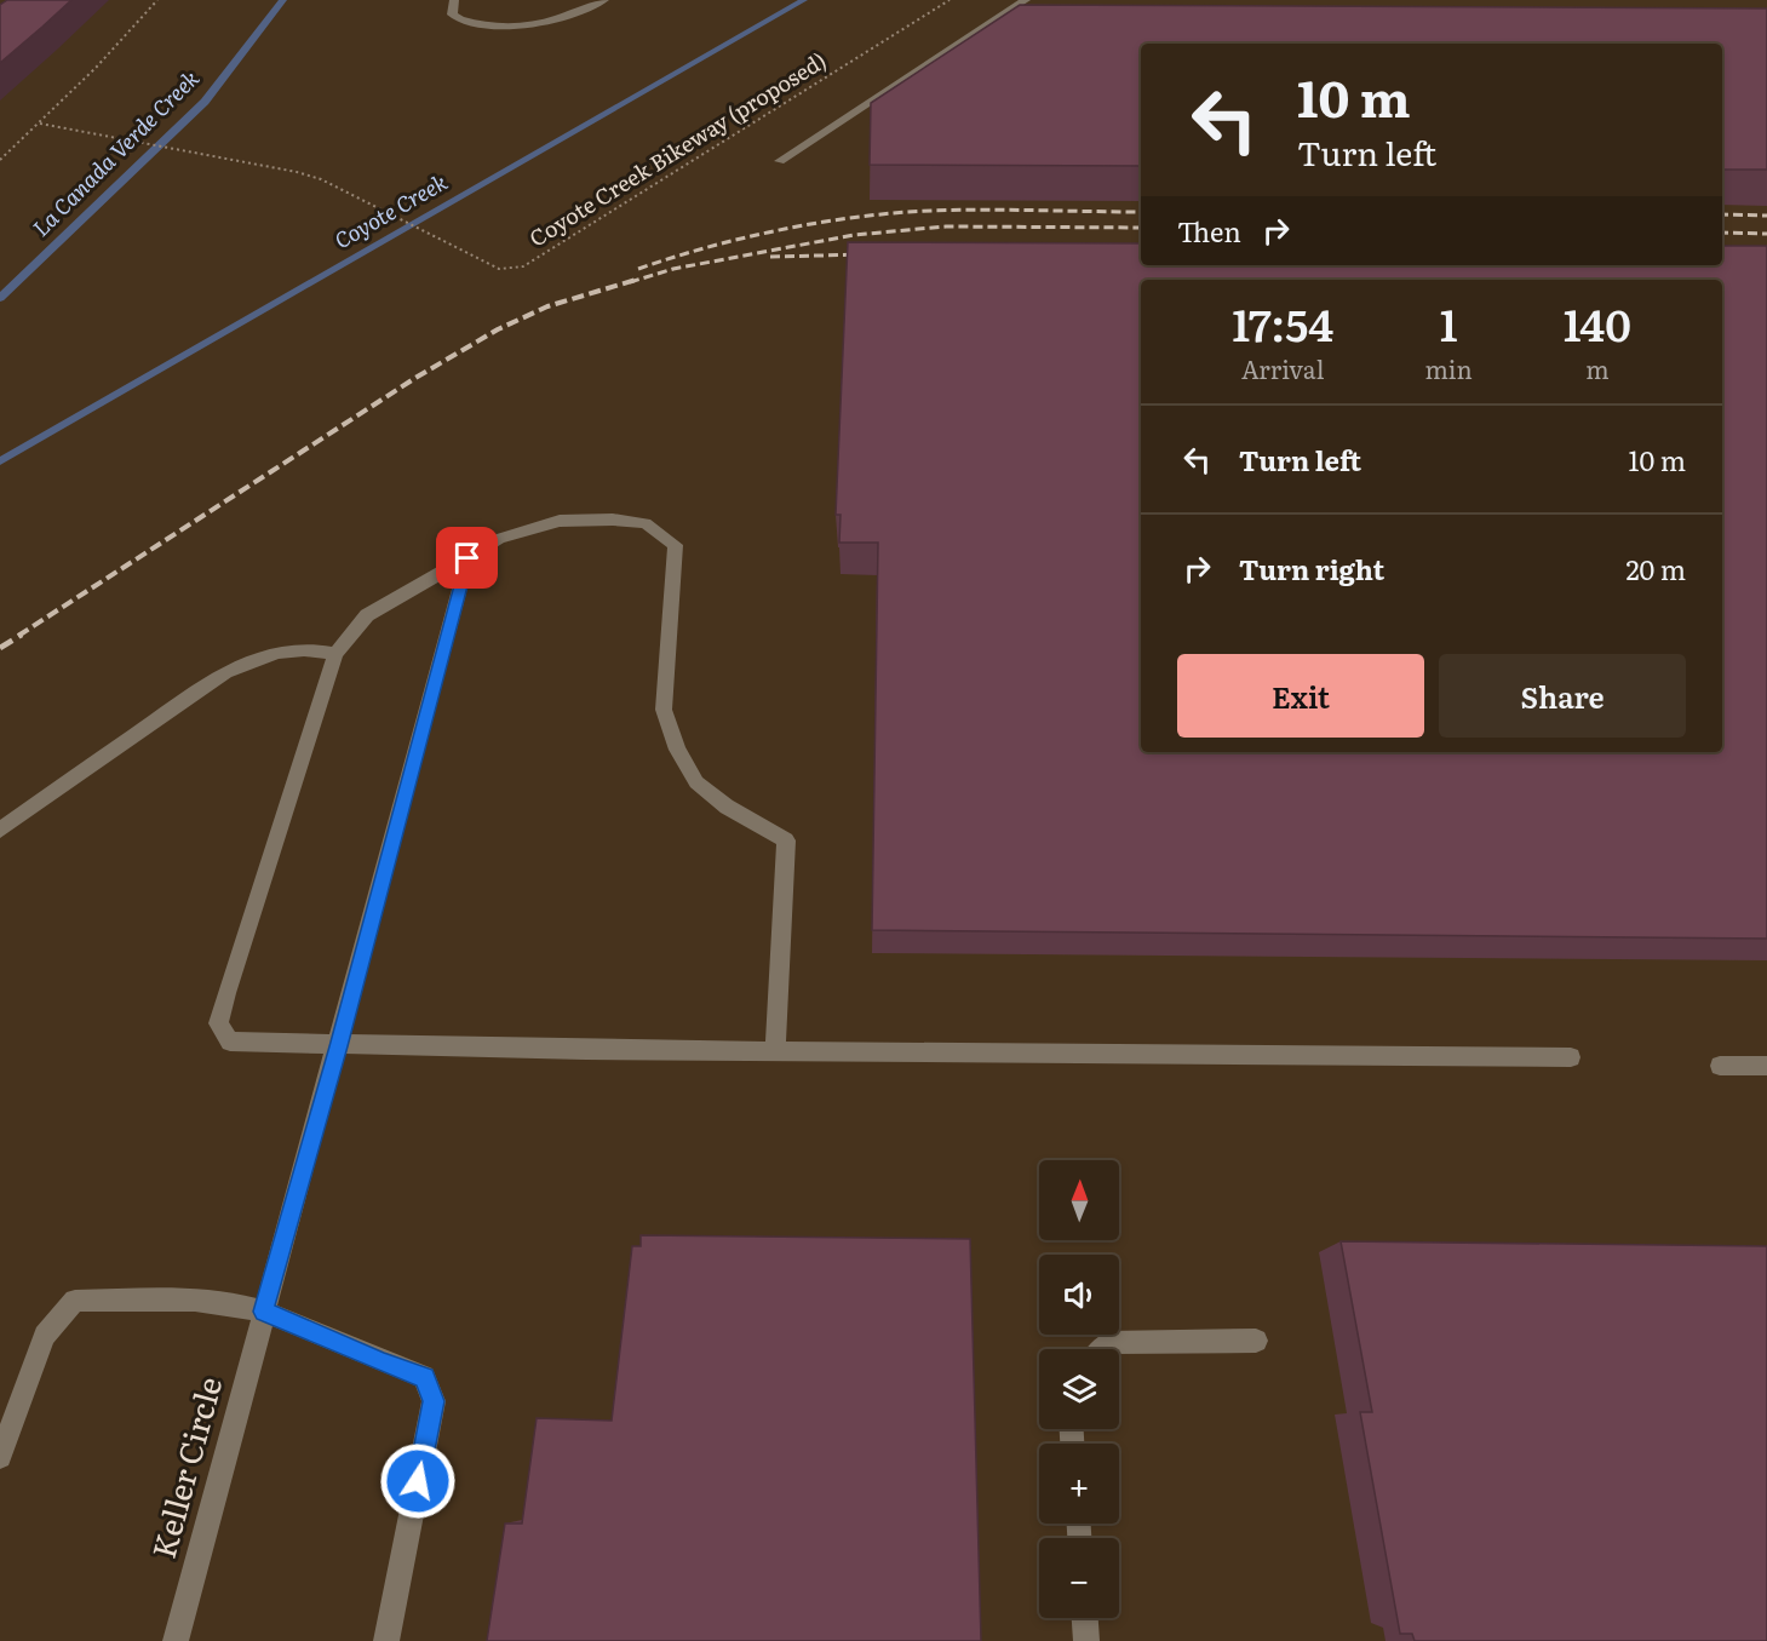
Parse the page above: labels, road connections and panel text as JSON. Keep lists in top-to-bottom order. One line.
{"streets":{"street":["Keller Circle"],"path":["Coyote Creek Bikeway (proposed)"]},"water":["La Canada Verde Creek","Coyote Creek"],"north":"top","page":{"turn":["10 m","Turn left"],"then":"Then","eta":["17:54","Arrival","1","min","140","m"],"list":[{"name":"Turn left","value":"10 m"},{"name":"Turn right","value":"20 m"}],"buttons":["Exit","Share"],"map_buttons":["+","−"]}}
